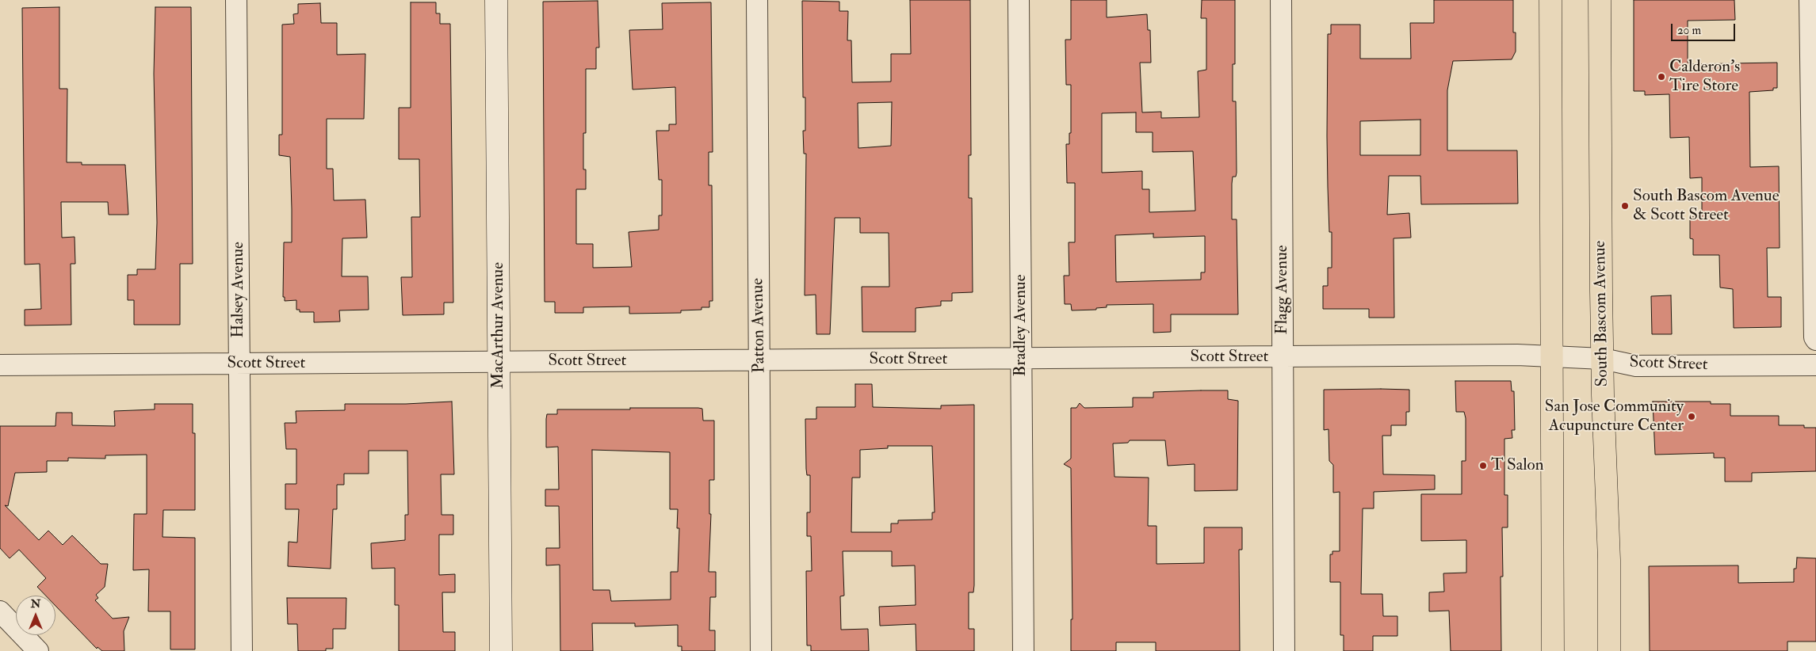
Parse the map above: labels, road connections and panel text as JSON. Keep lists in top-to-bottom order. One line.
{"streets":{"main road":["South Bascom Avenue"],"street":["Halsey Avenue","Flagg Avenue","MacArthur Avenue","Patton Avenue","Bradley Avenue","Scott Street"]},"crossings":[["Halsey Avenue","Scott Street"],["Flagg Avenue","Scott Street"],["South Bascom Avenue","Scott Street"],["MacArthur Avenue","Scott Street"],["Patton Avenue","Scott Street"],["Bradley Avenue","Scott Street"]],"places":["Calderon's Tire Store","South Bascom Avenue & Scott Street","San Jose Community Acupuncture Center","T Salon"],"scale_bar":"20 m","north":"top"}
